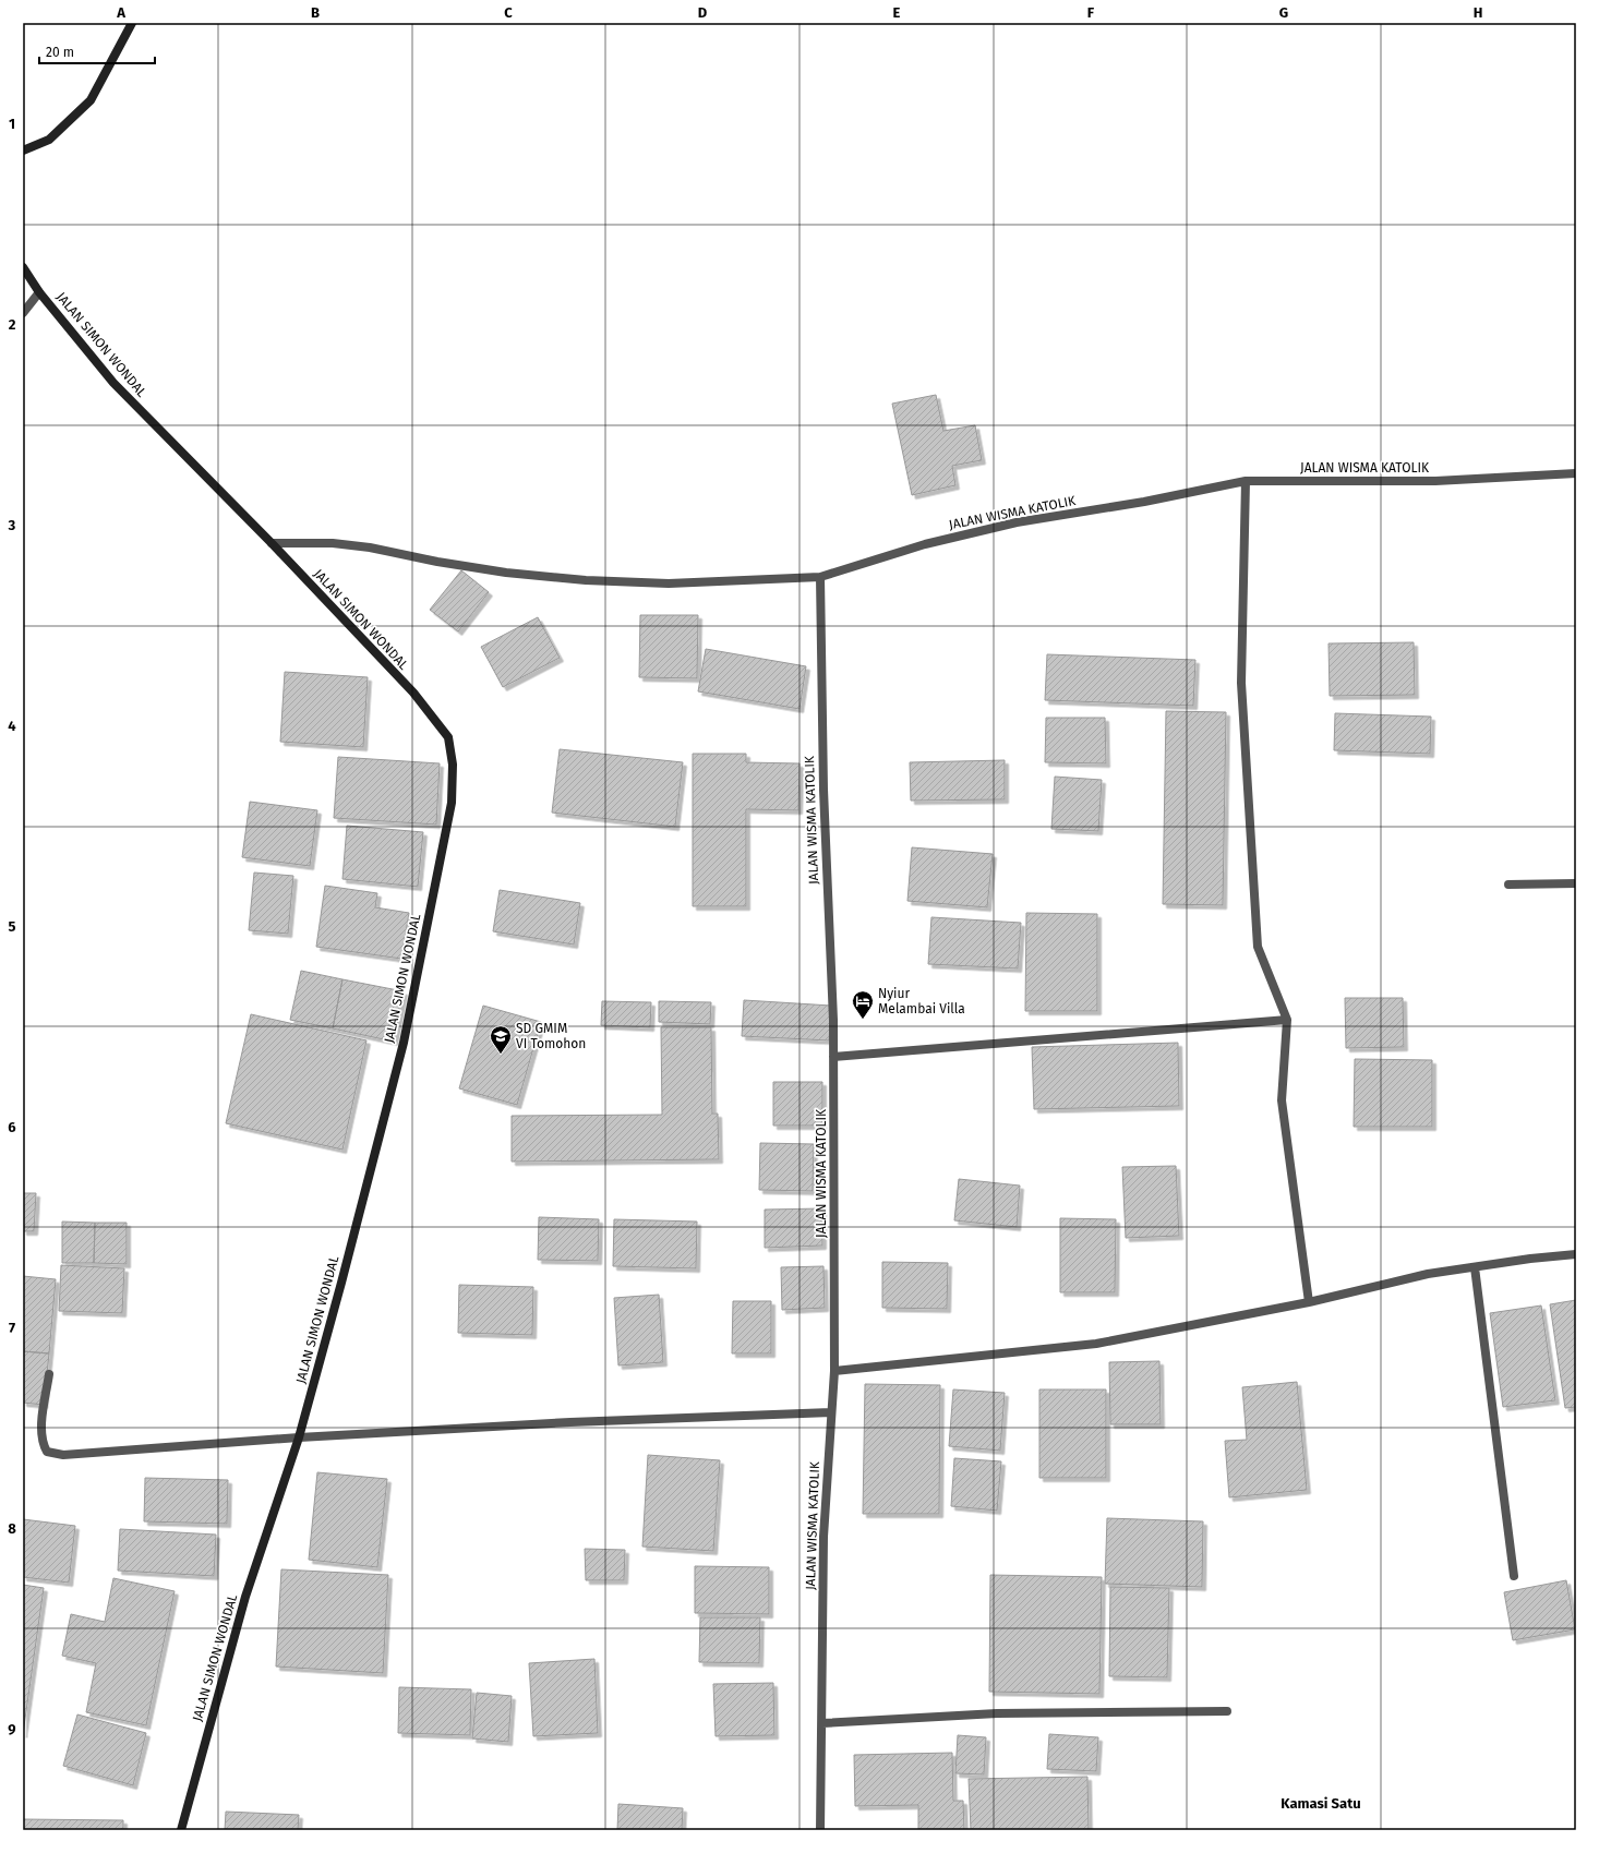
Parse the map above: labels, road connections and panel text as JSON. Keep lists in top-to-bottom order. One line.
{"streets":{"street":["JALAN SIMON WONDAL","JALAN WISMA KATOLIK"]},"districts":["Kamasi Satu"],"places":{"hotel":["Nyiur Melambai Villa"],"school or university":["SD GMIM VI Tomohon"]},"scale_bar":"20 m","grid":{"columns":["A","B","C","D","E","F","G","H"],"rows":["1","2","3","4","5","6","7","8","9"]}}
